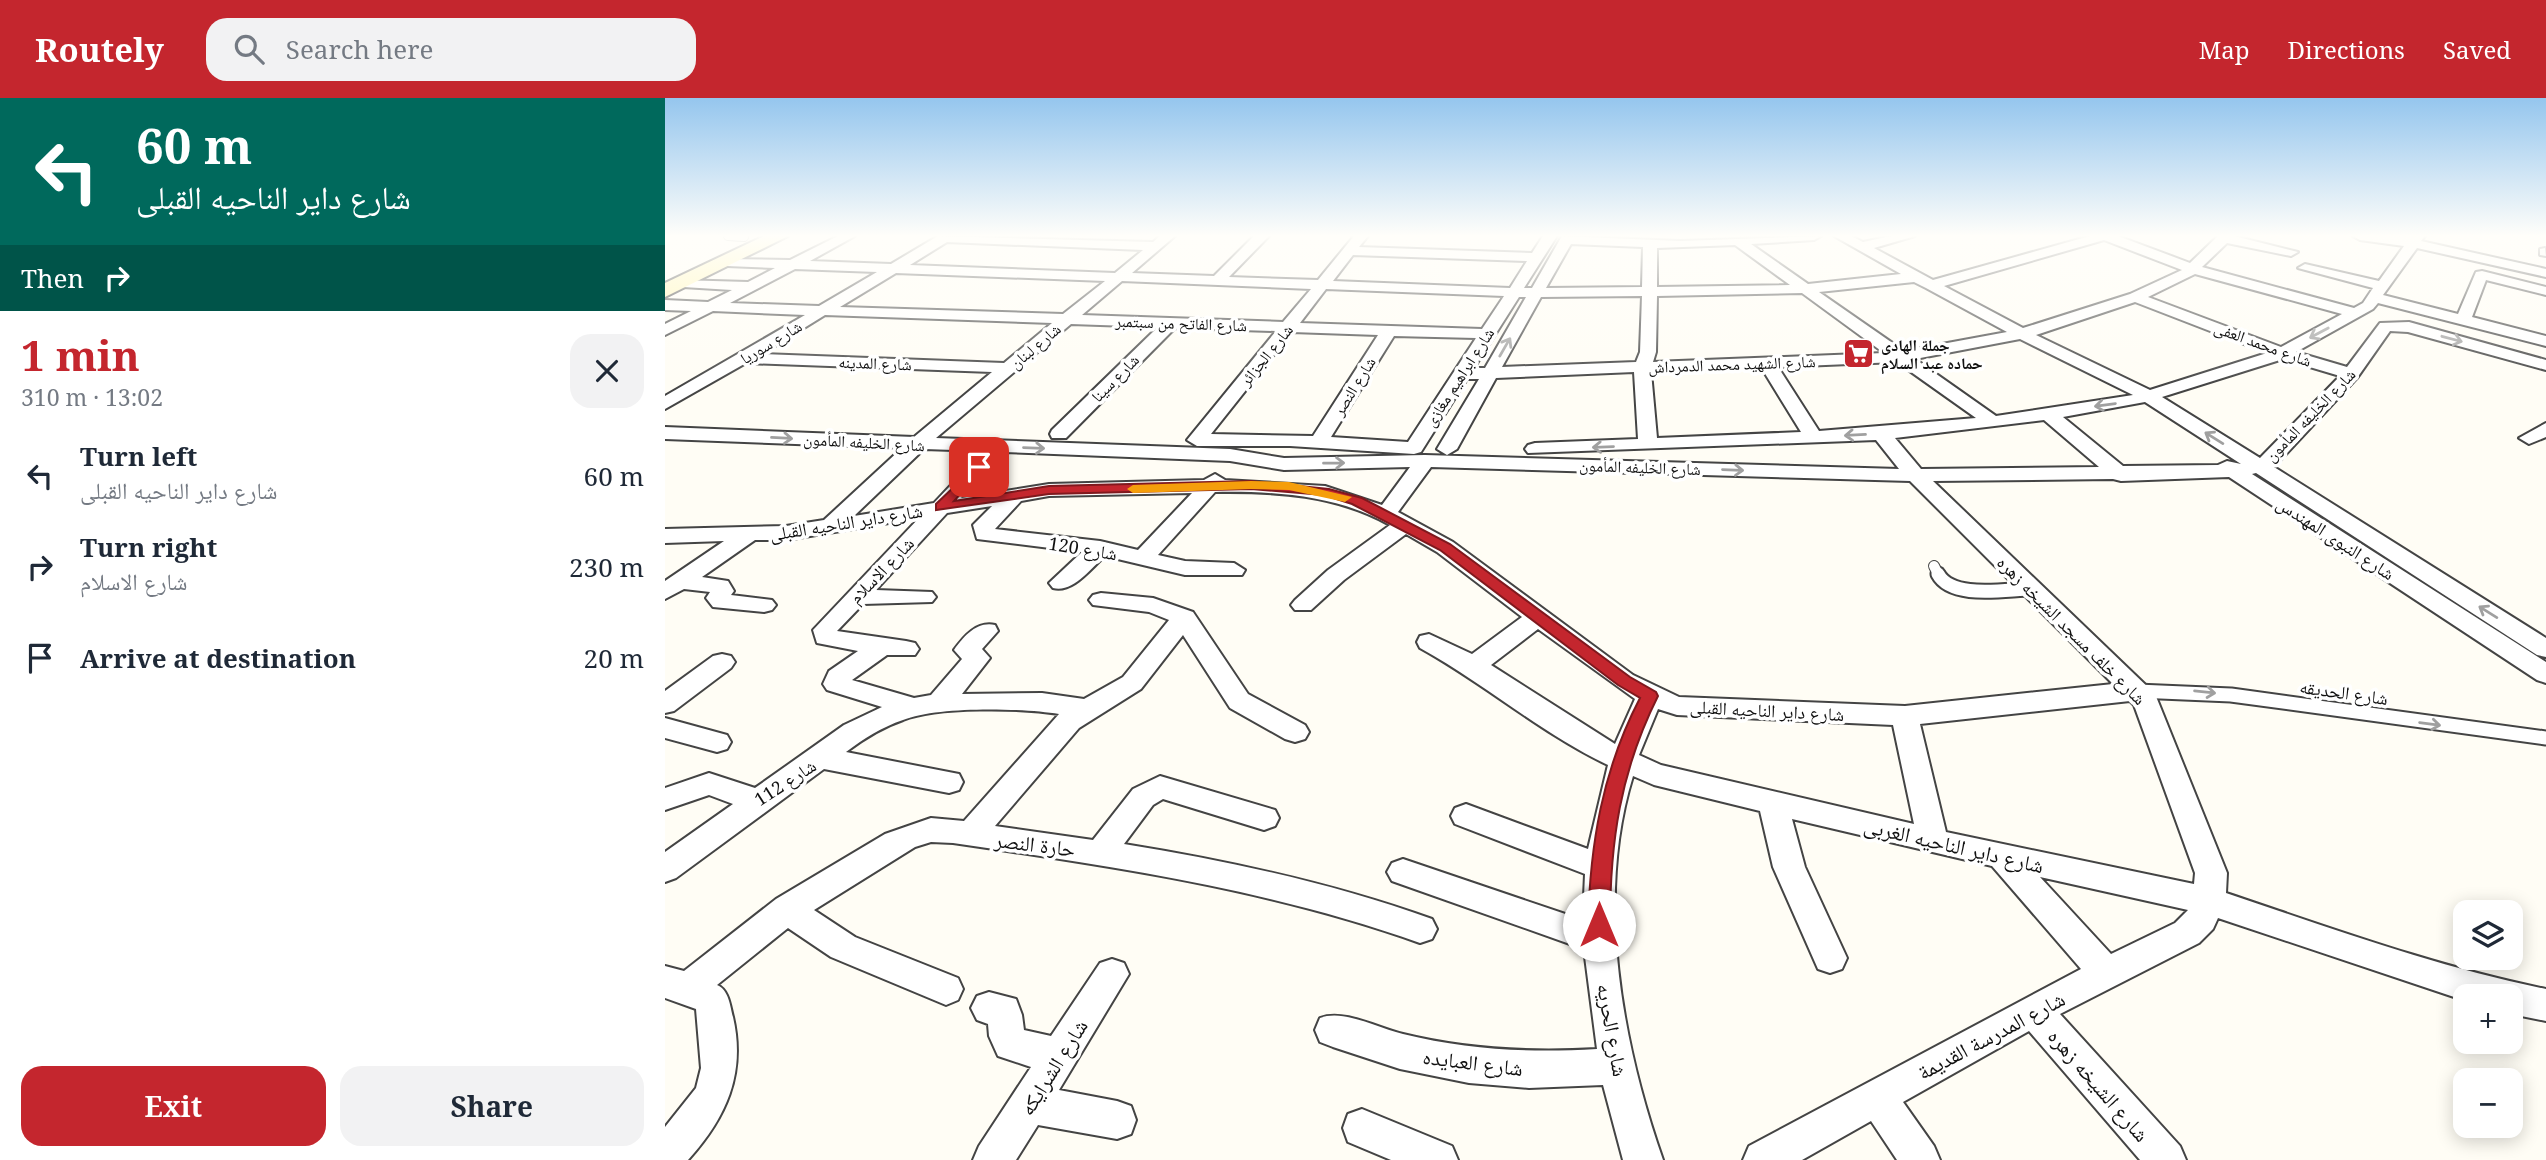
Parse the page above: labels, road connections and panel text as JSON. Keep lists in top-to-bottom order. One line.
{"streets":{"street":["شارع الفاتح من سبتمبر","شارع سوريا","شارع محمد العفى","شارع لبنان","شارع الجزائر","شارع المدينه","شارع الشهيد محمد الدمرداش","شارع ابراهيم مغازى","شارع سينا","شارع النصر","شارع الخليفه المأمون","شارع داير الناحيه القبلى","شارع النبوى المهندس","شارع 120","شارع الاسلام","شارع خلف مسجد الشيخه زهره","شارع 112","حارة النصر","شارع داير الناحيه الغربى","شارع الحريه","شارع المدرسة القديمة","شارع العبايده","شارع الشرايكه","شارع الشيخه زهره"],"lane":["شارع الحديقه"]},"crossings":[["شارع الفاتح من سبتمبر","شارع سوريا"],["شارع الفاتح من سبتمبر","شارع لبنان"],["شارع الفاتح من سبتمبر","شارع الجزائر"],["شارع الفاتح من سبتمبر","شارع ابراهيم مغازى"],["شارع الفاتح من سبتمبر","شارع سينا"],["شارع الفاتح من سبتمبر","شارع النصر"],["شارع سوريا","شارع المدينه"],["شارع محمد العفى","شارع الشهيد محمد الدمرداش"],["شارع محمد العفى","شارع الخليفه المأمون"],["شارع لبنان","شارع المدينه"],["شارع لبنان","شارع الخليفه المأمون"],["شارع لبنان","شارع داير الناحيه القبلى"],["شارع الجزائر","شارع الخليفه المأمون"],["شارع الشهيد محمد الدمرداش","شارع ابراهيم مغازى"],["شارع الشهيد محمد الدمرداش","شارع النبوى المهندس"],["شارع ابراهيم مغازى","شارع الخليفه المأمون"],["شارع ابراهيم مغازى","شارع داير الناحيه القبلى"],["شارع سينا","شارع الخليفه المأمون"],["شارع النصر","شارع الخليفه المأمون"],["شارع الخليفه المأمون","شارع النبوى المهندس"],["شارع الخليفه المأمون","شارع الاسلام"],["شارع الخليفه المأمون","شارع خلف مسجد الشيخه زهره"],["شارع داير الناحيه القبلى","شارع 120"],["شارع داير الناحيه القبلى","شارع الاسلام"],["شارع داير الناحيه القبلى","شارع خلف مسجد الشيخه زهره"],["شارع داير الناحيه القبلى","شارع الحديقه"],["شارع داير الناحيه القبلى","شارع الحريه"],["شارع الاسلام","شارع 112"],["شارع خلف مسجد الشيخه زهره","شارع الحديقه"],["شارع خلف مسجد الشيخه زهره","شارع داير الناحيه الغربى"],["شارع خلف مسجد الشيخه زهره","شارع المدرسة القديمة"],["شارع داير الناحيه الغربى","شارع الحريه"],["شارع داير الناحيه الغربى","شارع المدرسة القديمة"],["شارع الحريه","شارع العبايده"],["شارع المدرسة القديمة","شارع الشيخه زهره"]],"one_way":["شارع الحديقه"],"places":{"supermarket":["جملة الهادى حماده عبد السلام"]},"page":{"header":"Routely","search":"Search here","nav":["Map","Directions","Saved"],"turn":["60 m","شارع داير الناحيه القبلى"],"then":"Then","heading":["1 min","310 m · 13:02"],"list":[{"name":"Turn left","note":"شارع داير الناحيه القبلى","value":"60 m"},{"name":"Turn right","note":"شارع الاسلام","value":"230 m"},{"name":"Arrive at destination","value":"20 m"}],"map_buttons":["+","−"],"buttons":["Exit","Share"]}}
